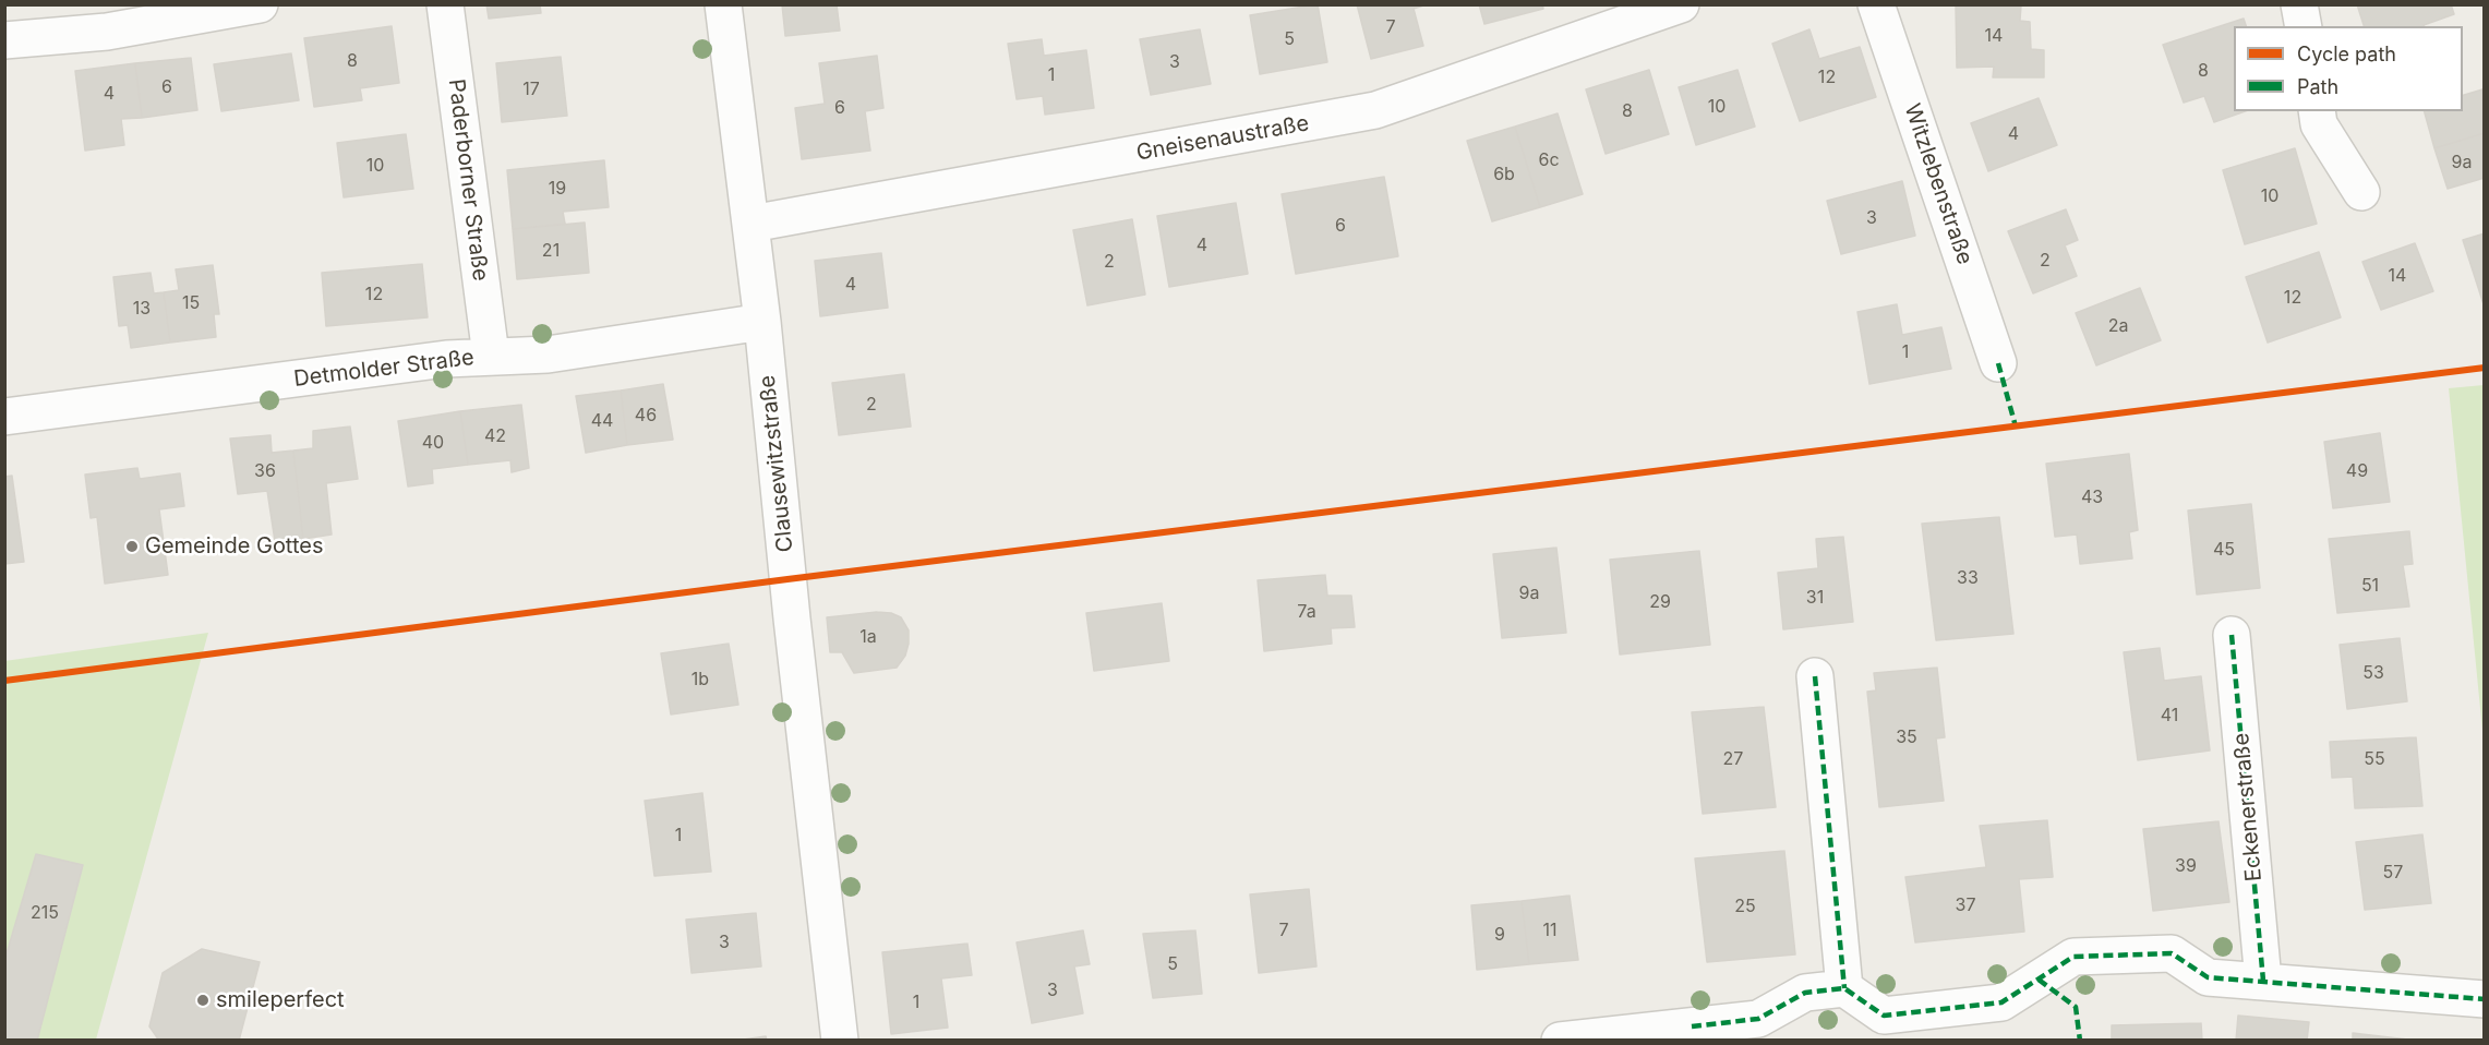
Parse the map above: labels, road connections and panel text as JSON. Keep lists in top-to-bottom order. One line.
{"streets":{"street":["Gneisenaustraße","Paderborner Straße","Witzlebenstraße","Detmolder Straße","Clausewitzstraße","Eckenerstraße"]},"crossings":[["Gneisenaustraße","Clausewitzstraße"],["Paderborner Straße","Detmolder Straße"],["Detmolder Straße","Clausewitzstraße"]],"places":["Gemeinde Gottes","smileperfect"],"house_numbers":["7","14","5","8","3","8","1","12","6","17","4","10","6","8","4","6c","9a","10","6b","19","10","3","6","4","21","2","2","14","4","12","12","15","13","2a","1","2","46","44","42","40","36","49","43","45","33","51","9a","31","29","7a","1a","53","1b","41","35","27","55","1","39","57","37","25","215","7","11","9","3","5","3","1"],"legend":["Cycle path","Path"]}
